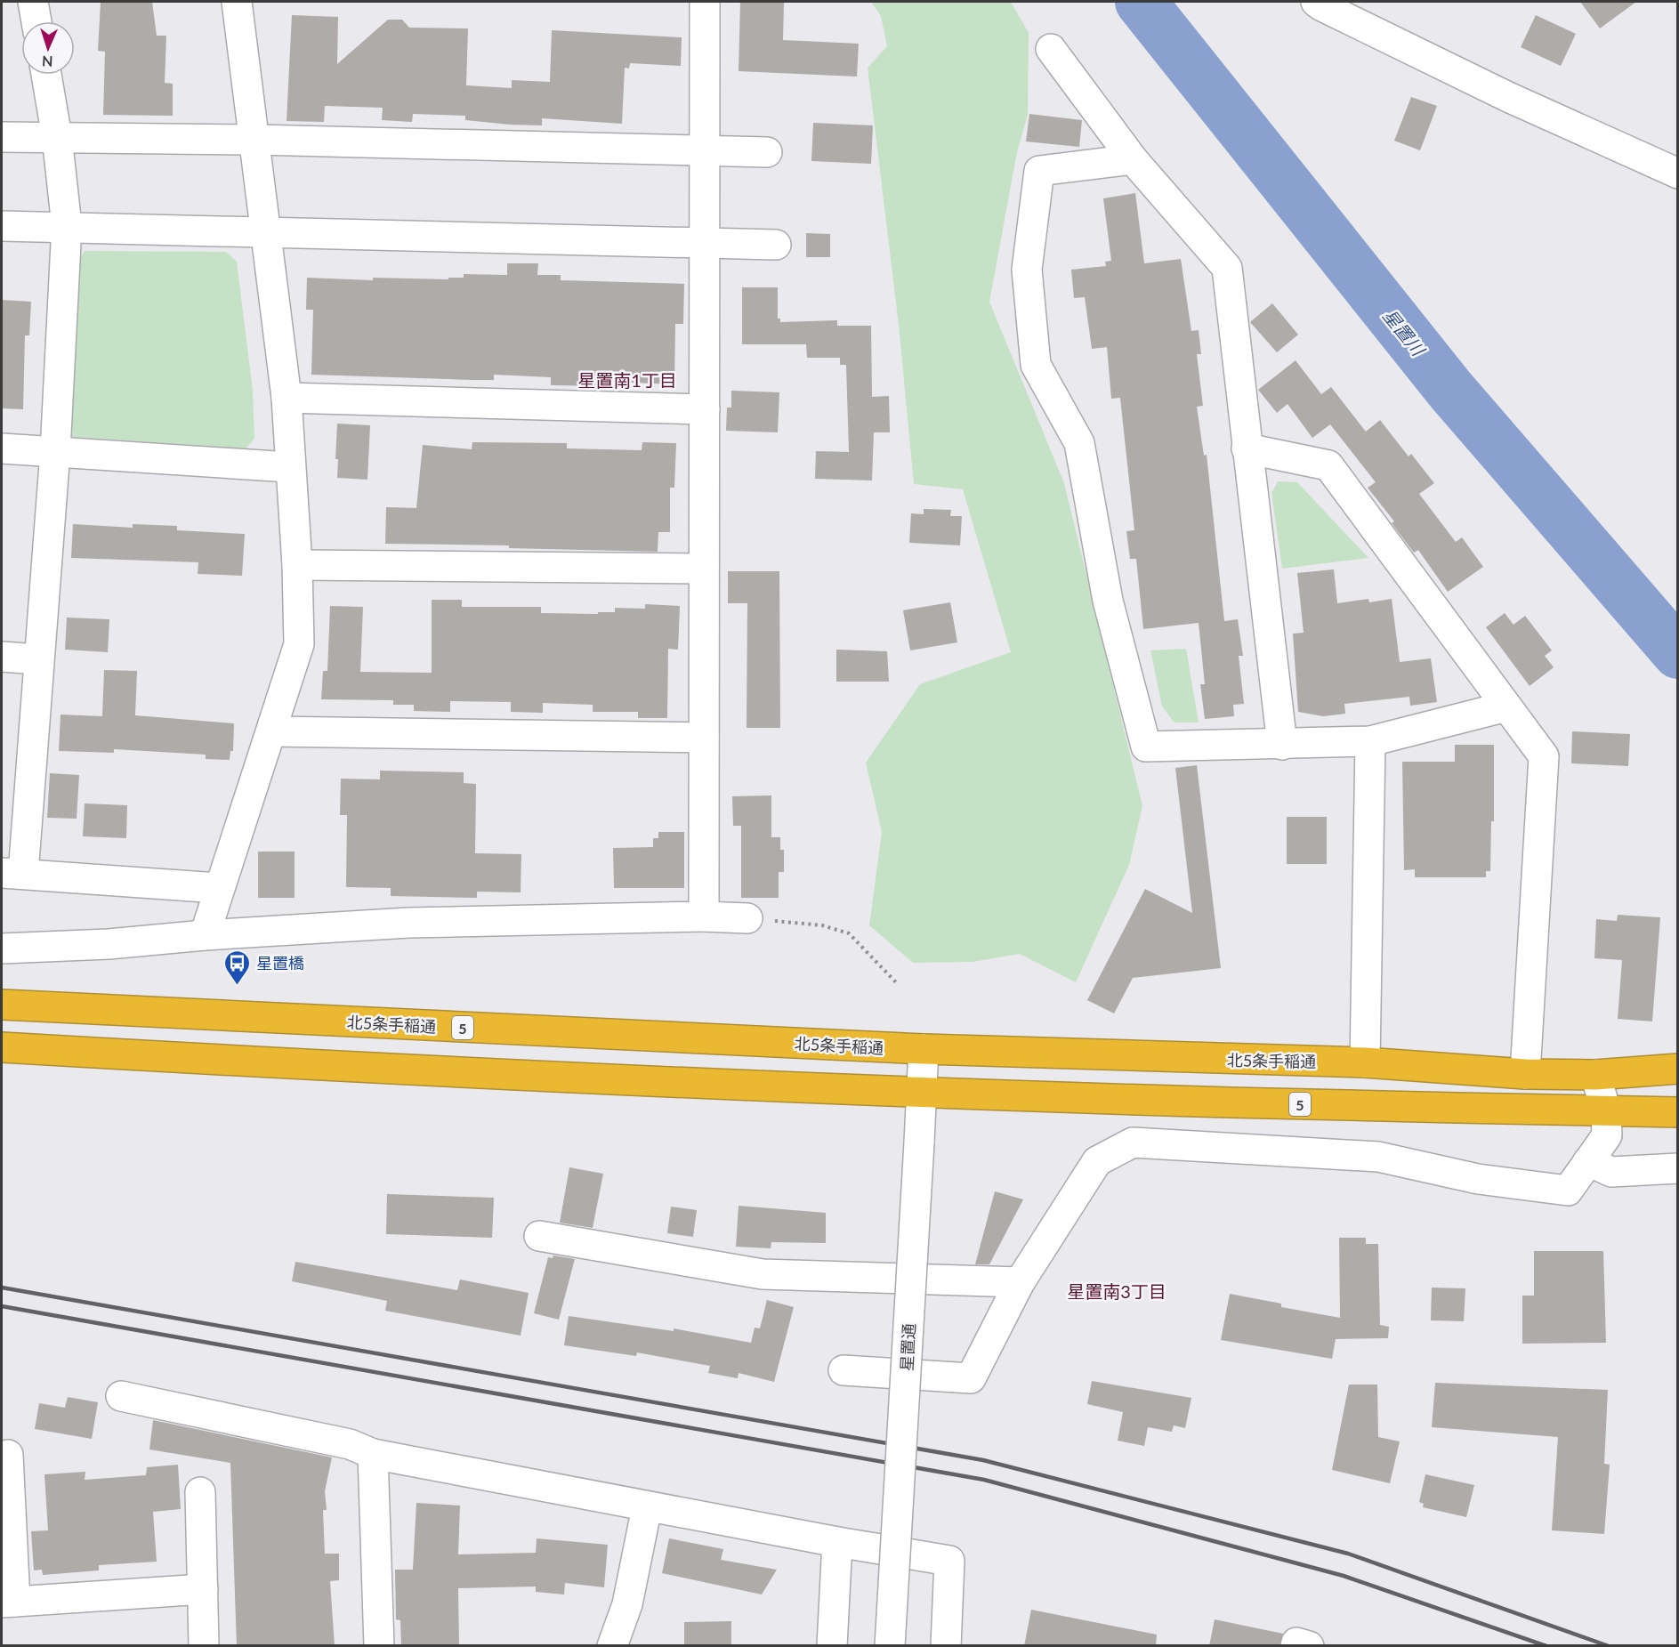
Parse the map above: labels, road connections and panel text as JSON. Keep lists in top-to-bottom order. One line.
{"streets":{"highway":["北5条手稲通","5"],"street":["星置通"]},"crossings":[["北5条手稲通","星置通"],["5","星置通"]],"districts":["星置南1丁目","星置南3丁目"],"water":["星置川"],"places":{"bus stop":["星置橋"]},"north":"bottom"}
